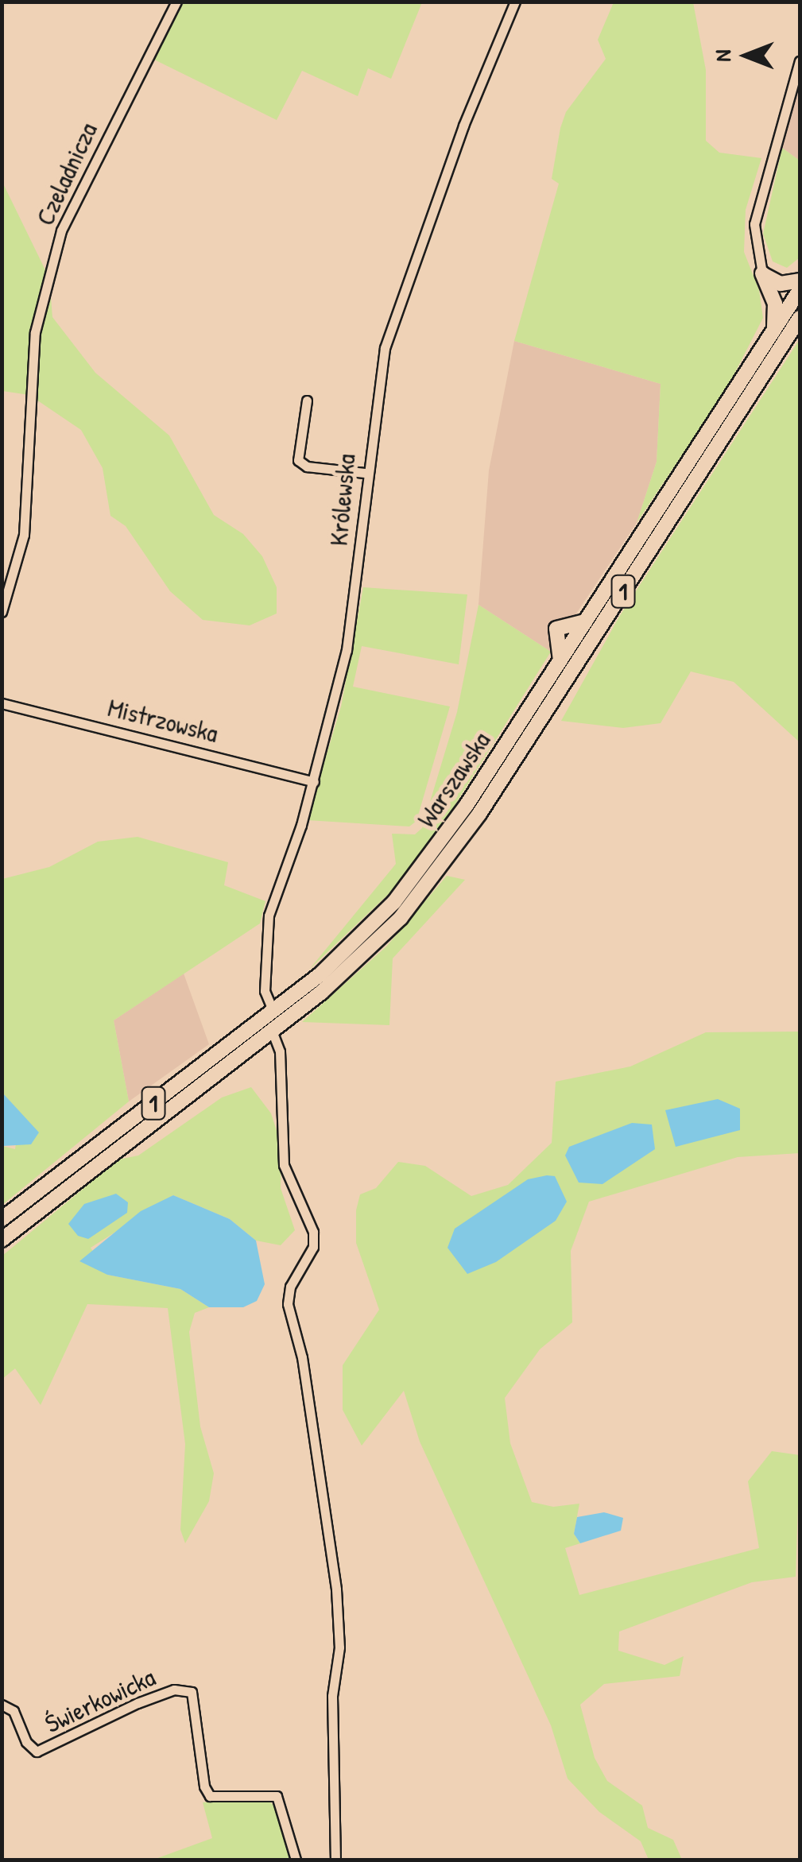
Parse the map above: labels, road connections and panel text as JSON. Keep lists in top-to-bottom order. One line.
{"streets":{"main road":["1","Warszawska"],"street":["Czeladnicza","Królewska","Mistrzowska","Świerkowicka"]},"crossings":[["Królewska","Mistrzowska"],["Królewska","Warszawska"]],"north":"left"}
